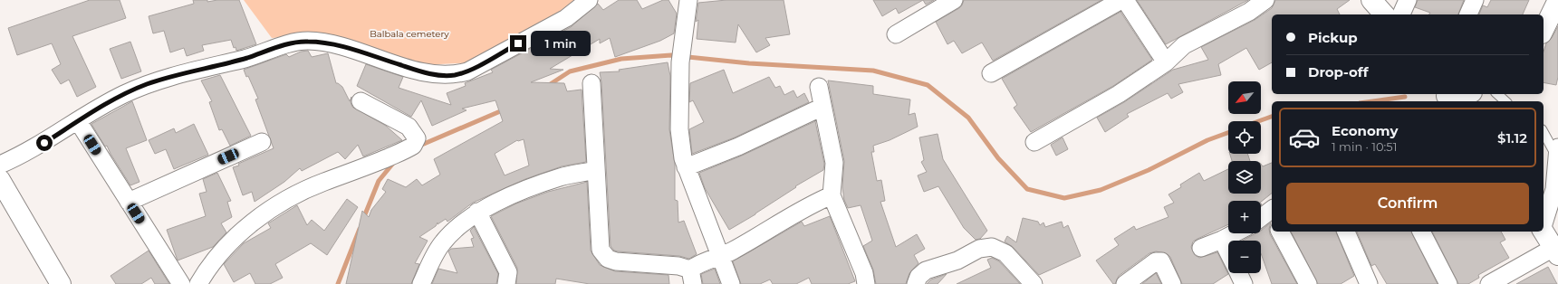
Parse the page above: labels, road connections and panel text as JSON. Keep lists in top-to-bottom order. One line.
{"parks":["Balbala cemetery"],"north":"bottom left","page":{"banner":["Pickup","Drop-off"],"bubble":"1 min","map_buttons":["+","−"],"list":[{"name":"Economy","note":"1 min · 10:51","value":"$1.12"}],"buttons":"Confirm"}}
